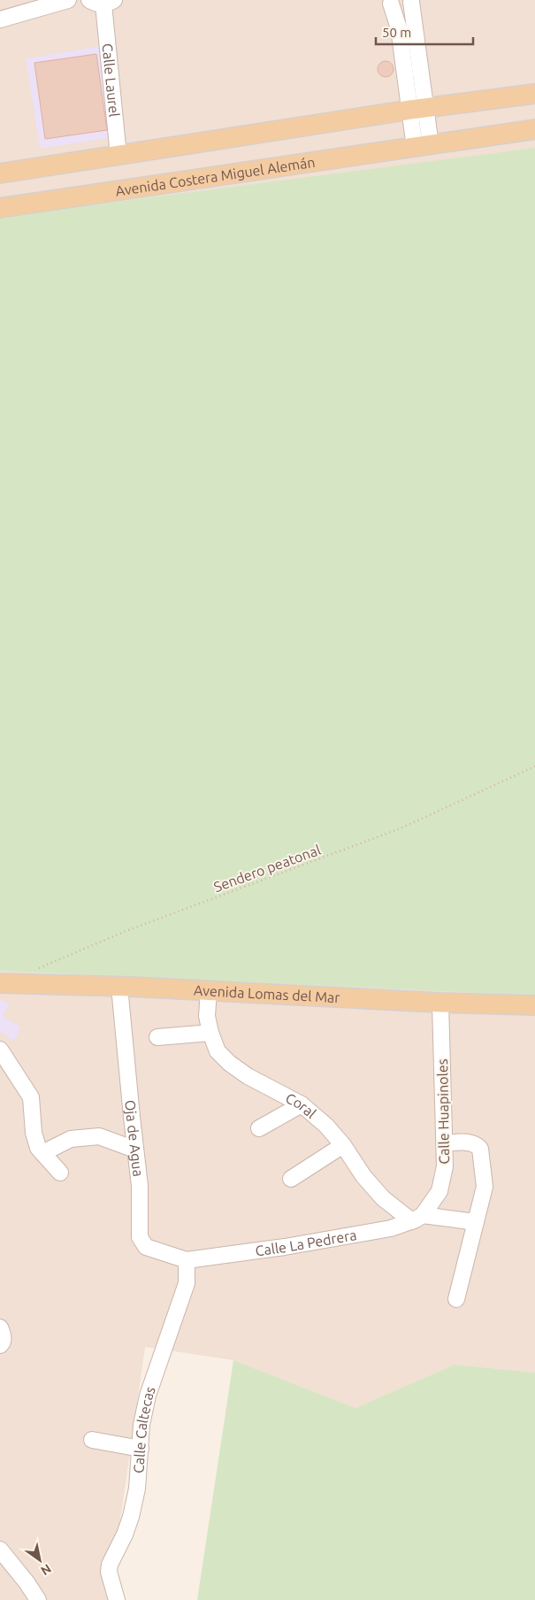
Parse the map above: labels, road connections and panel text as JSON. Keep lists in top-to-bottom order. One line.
{"streets":{"main road":["Avenida Costera Miguel Alemán","Avenida Lomas del Mar"],"street":["Calle Laurel","Coral","Calle Huapinoles","Oja de Agua","Calle La Pedrera","Calle Caltecas"],"path":["Sendero peatonal"]},"crossings":[["Avenida Lomas del Mar","Coral"],["Avenida Lomas del Mar","Calle Huapinoles"],["Avenida Lomas del Mar","Oja de Agua"],["Coral","Calle Huapinoles"],["Coral","Calle La Pedrera"],["Calle Huapinoles","Calle La Pedrera"],["Oja de Agua","Calle La Pedrera"],["Oja de Agua","Calle Caltecas"],["Calle La Pedrera","Calle Caltecas"]],"scale_bar":"50 m","north":"bottom right"}
